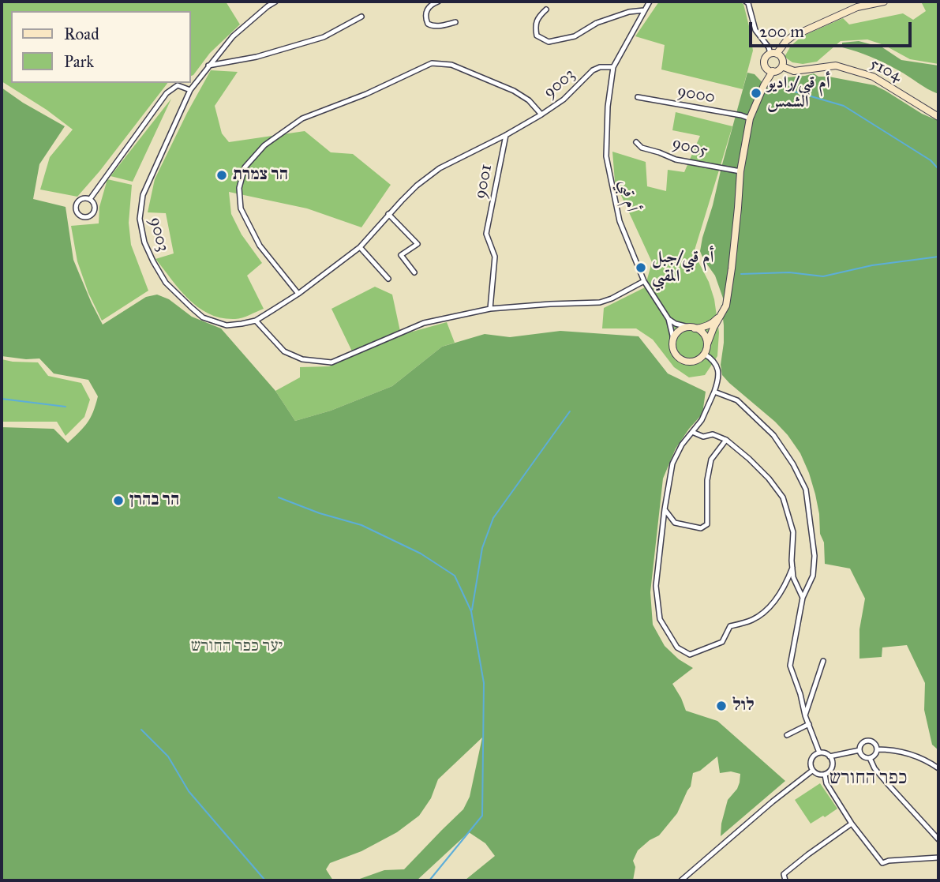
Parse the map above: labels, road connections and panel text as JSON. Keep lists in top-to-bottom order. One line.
{"streets":{"street":["5104","9003","9000","9005","9001","أم قبي"]},"crossings":[["9003","9001"],["9003","أم قبي"]],"districts":["כפר החורש"],"parks":["יער כפר החורש"],"places":["أم قبي/راديو الشمس","הר צמרת","أم قبي/جبل المقبي","הר בהרן","לול"],"legend":["Road","Park"],"scale_bar":"200 m"}
